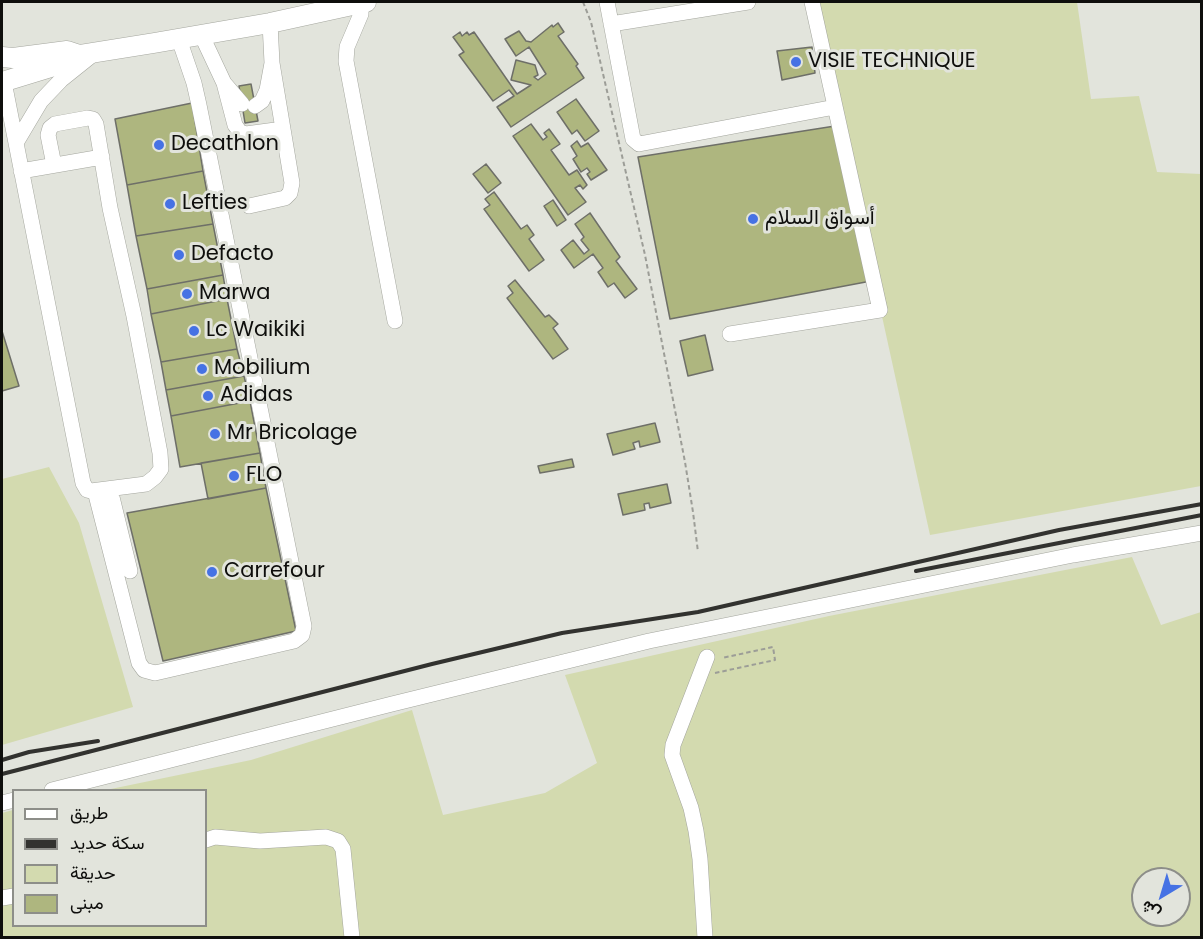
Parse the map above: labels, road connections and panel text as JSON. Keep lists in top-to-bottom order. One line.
{"places":["VISIE TECHNIQUE","Decathlon","Lefties","أسواق السلام","Defacto","Marwa","Lc Waikiki","Mobilium","Adidas","Mr Bricolage","FLO","Carrefour"],"legend":["طريق","سكة حديد","حديقة","مبنى"],"north":"bottom left"}
